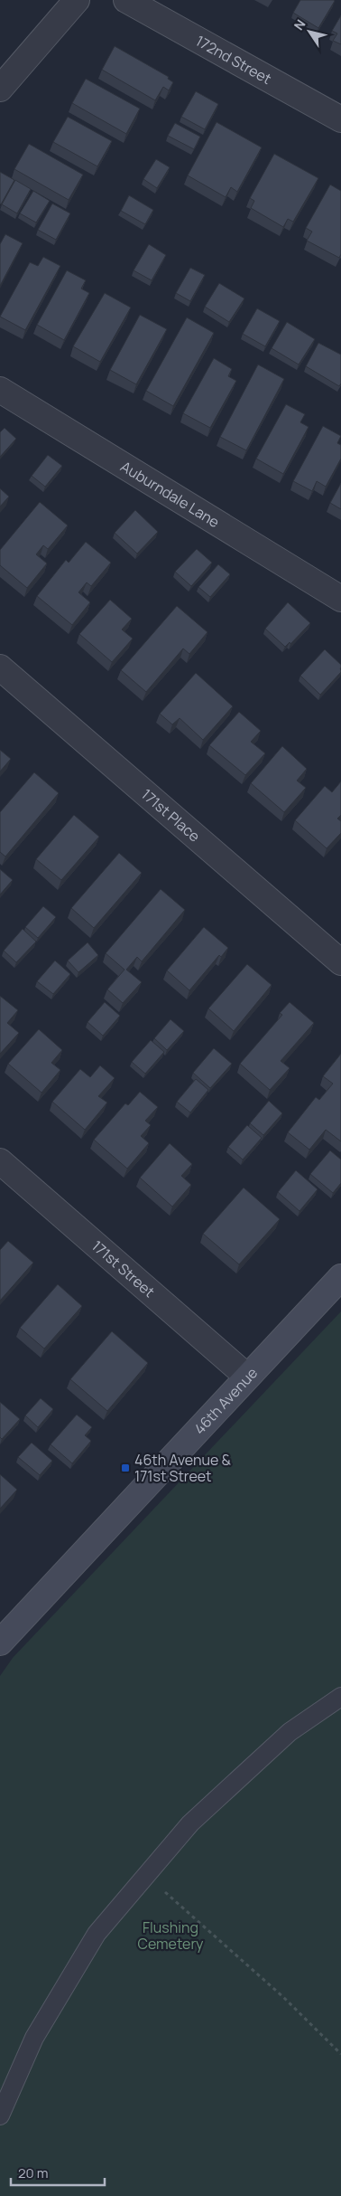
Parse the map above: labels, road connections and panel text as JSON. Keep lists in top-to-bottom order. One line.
{"streets":{"street":["172nd Street","Auburndale Lane","171st Place","171st Street","46th Avenue"]},"crossings":[["171st Street","46th Avenue"]],"parks":["Flushing Cemetery"],"places":{"transit":["46th Avenue & 171st Street"]},"scale_bar":"20 m","north":"top left"}
